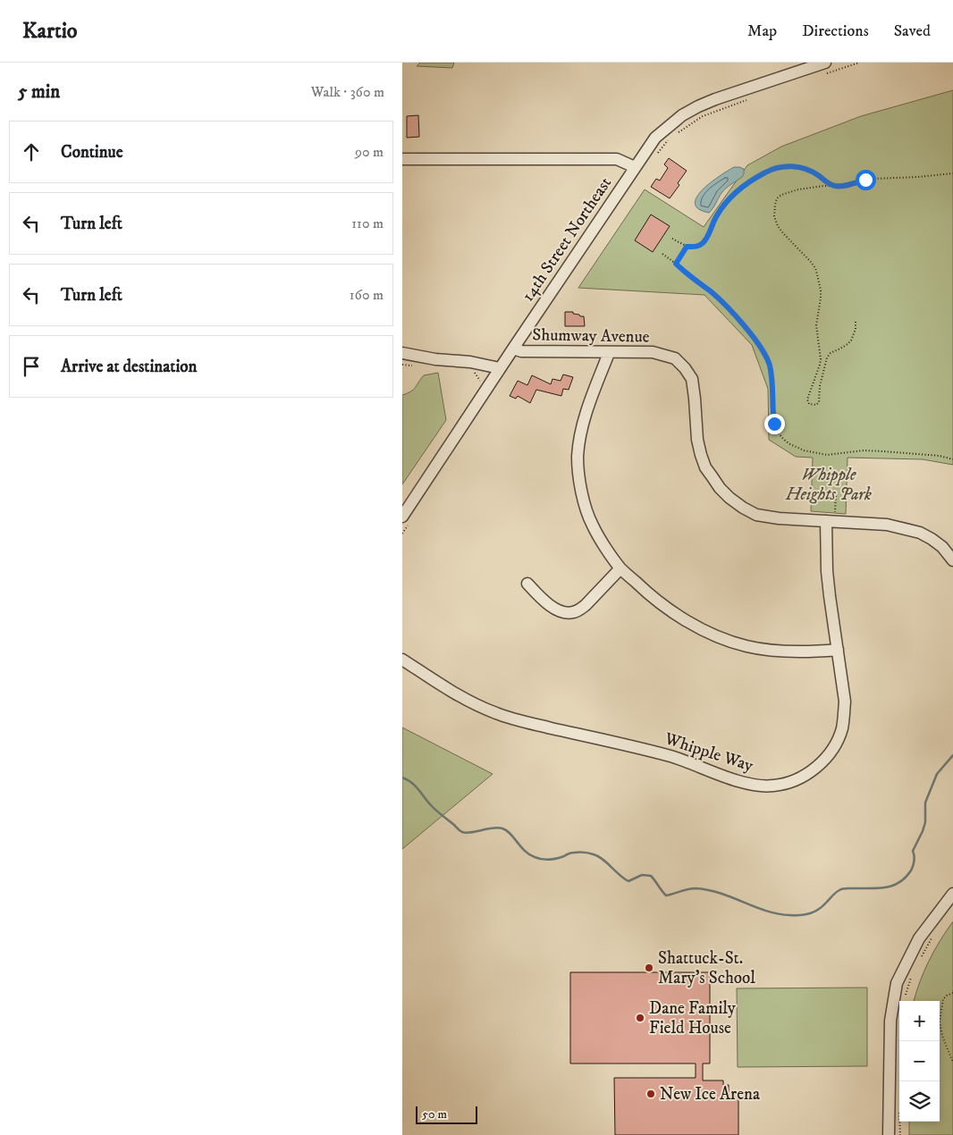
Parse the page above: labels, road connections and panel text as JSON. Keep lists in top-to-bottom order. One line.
{"streets":{"street":["14th Street Northeast","Shumway Avenue","Whipple Way"]},"crossings":[["14th Street Northeast","Shumway Avenue"],["Shumway Avenue","Whipple Way"]],"parks":["Whipple Heights Park"],"places":["Shattuck-St. Mary’s School","Dane Family Field House","New Ice Arena"],"scale_bar":"50 m","page":{"header":"Kartio","nav":["Map","Directions","Saved"],"heading":["5 min","Walk · 360 m"],"list":[["Continue","90 m"],["Turn left","110 m"],["Turn left","160 m"],"Arrive at destination"],"map_buttons":["+","−"],"scale":"50 m"}}
